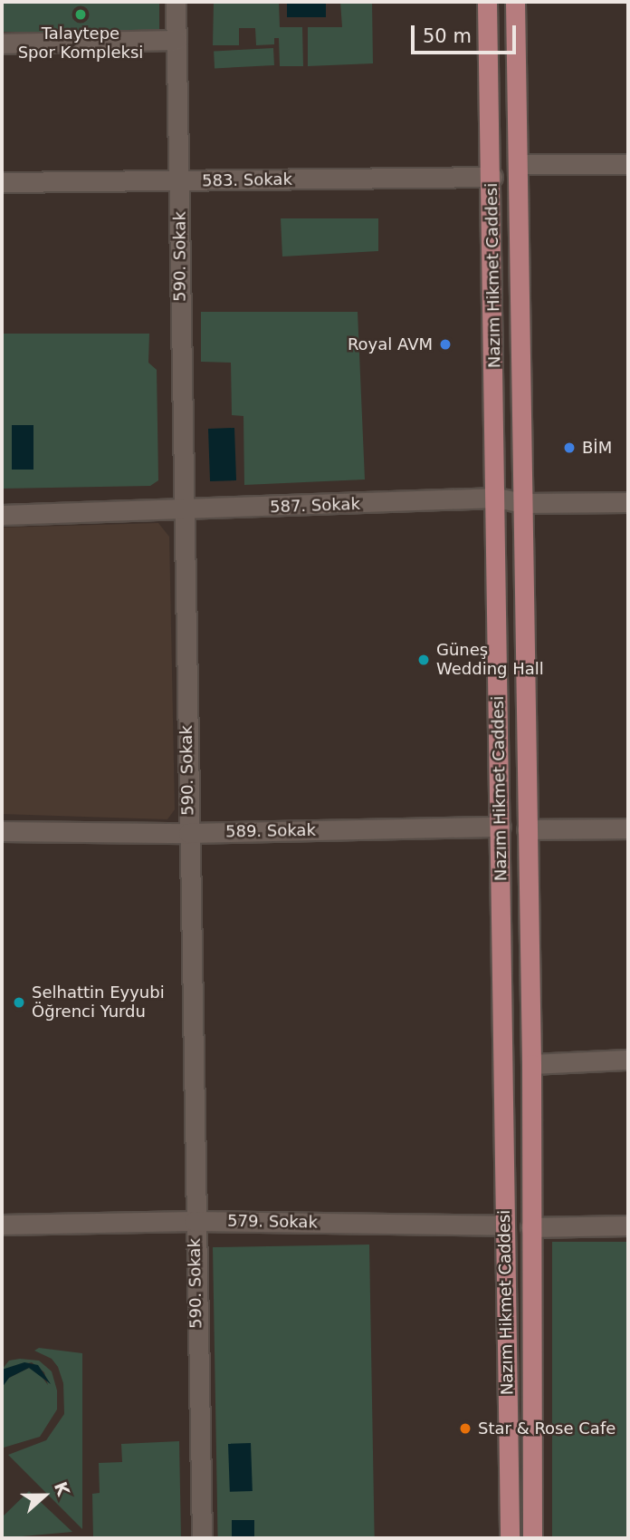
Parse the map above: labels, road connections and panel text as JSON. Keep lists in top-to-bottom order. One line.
{"streets":{"main road":["Nazım Hikmet Caddesi"],"street":["583. Sokak","590. Sokak","587. Sokak","589. Sokak","579. Sokak"]},"crossings":[["583. Sokak","590. Sokak"],["583. Sokak","Nazım Hikmet Caddesi"],["590. Sokak","587. Sokak"],["590. Sokak","589. Sokak"],["590. Sokak","579. Sokak"],["Nazım Hikmet Caddesi","587. Sokak"],["Nazım Hikmet Caddesi","589. Sokak"],["Nazım Hikmet Caddesi","579. Sokak"]],"places":["Talaytepe Spor Kompleksi","Royal AVM","BİM","Güneş Wedding Hall","Selhattin Eyyubi Öğrenci Yurdu","Star & Rose Cafe"],"scale_bar":"50 m","north":"right"}
